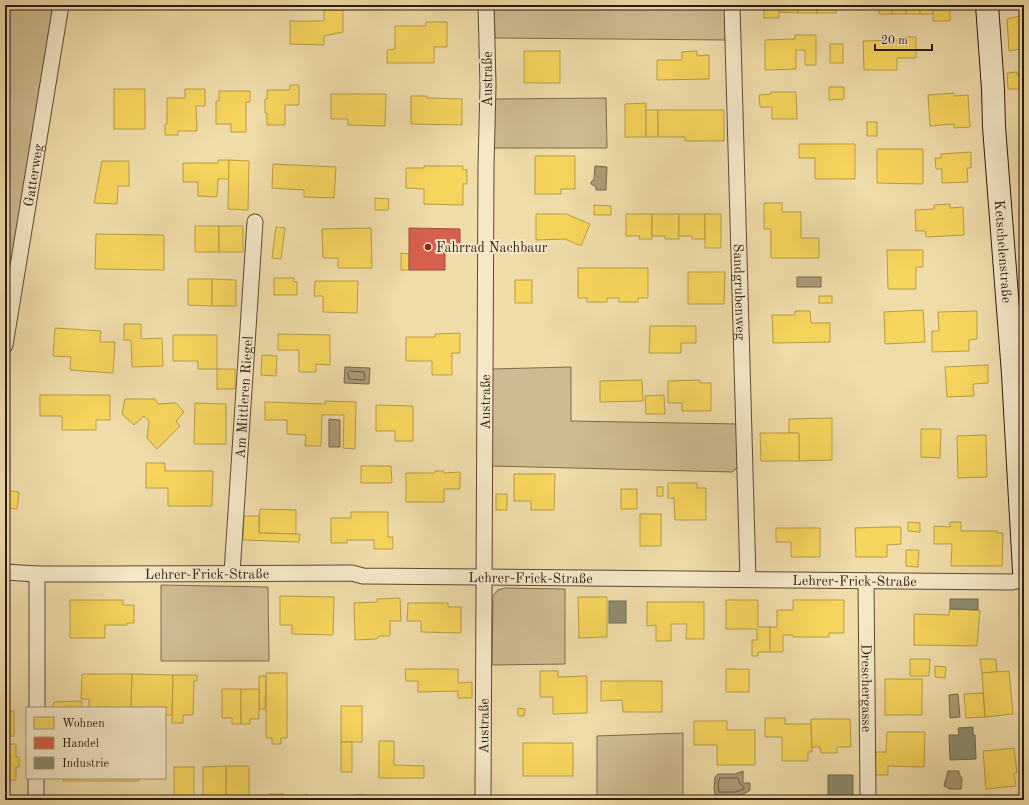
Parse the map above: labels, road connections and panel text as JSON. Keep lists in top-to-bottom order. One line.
{"streets":{"main road":["Ketschelenstraße"],"street":["Austraße","Gatterweg","Sandgrubenweg","Am Mittleren Riegel","Lehrer-Frick-Straße","Dreschergasse"]},"crossings":[["Austraße","Lehrer-Frick-Straße"],["Sandgrubenweg","Lehrer-Frick-Straße"],["Am Mittleren Riegel","Lehrer-Frick-Straße"],["Lehrer-Frick-Straße","Dreschergasse"]],"places":["Fahrrad Nachbaur"],"legend":["Wohnen","Handel","Industrie"],"scale_bar":"20 m"}
